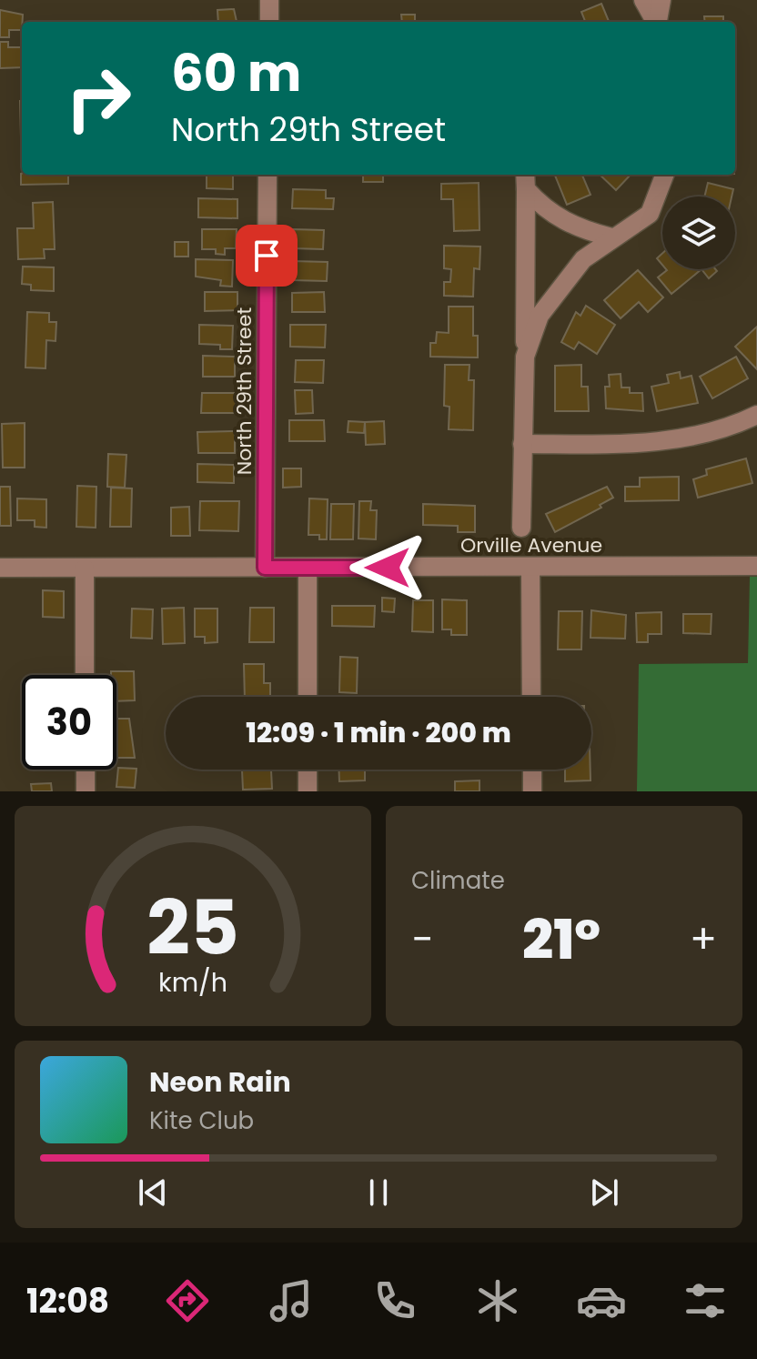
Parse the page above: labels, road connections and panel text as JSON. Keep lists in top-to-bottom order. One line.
{"streets":{"street":["North 29th Street","Orville Avenue"]},"crossings":[["North 29th Street","Orville Avenue"]],"page":{"turn":["60 m","North 29th Street"],"limit":"30","trip":"12:09 · 1 min · 200 m","tile":"Climate","heat":["−","21°","+"],"song":["Neon Rain","Kite Club"],"tabs":"12:08","gauge":["25","km/h"]}}
